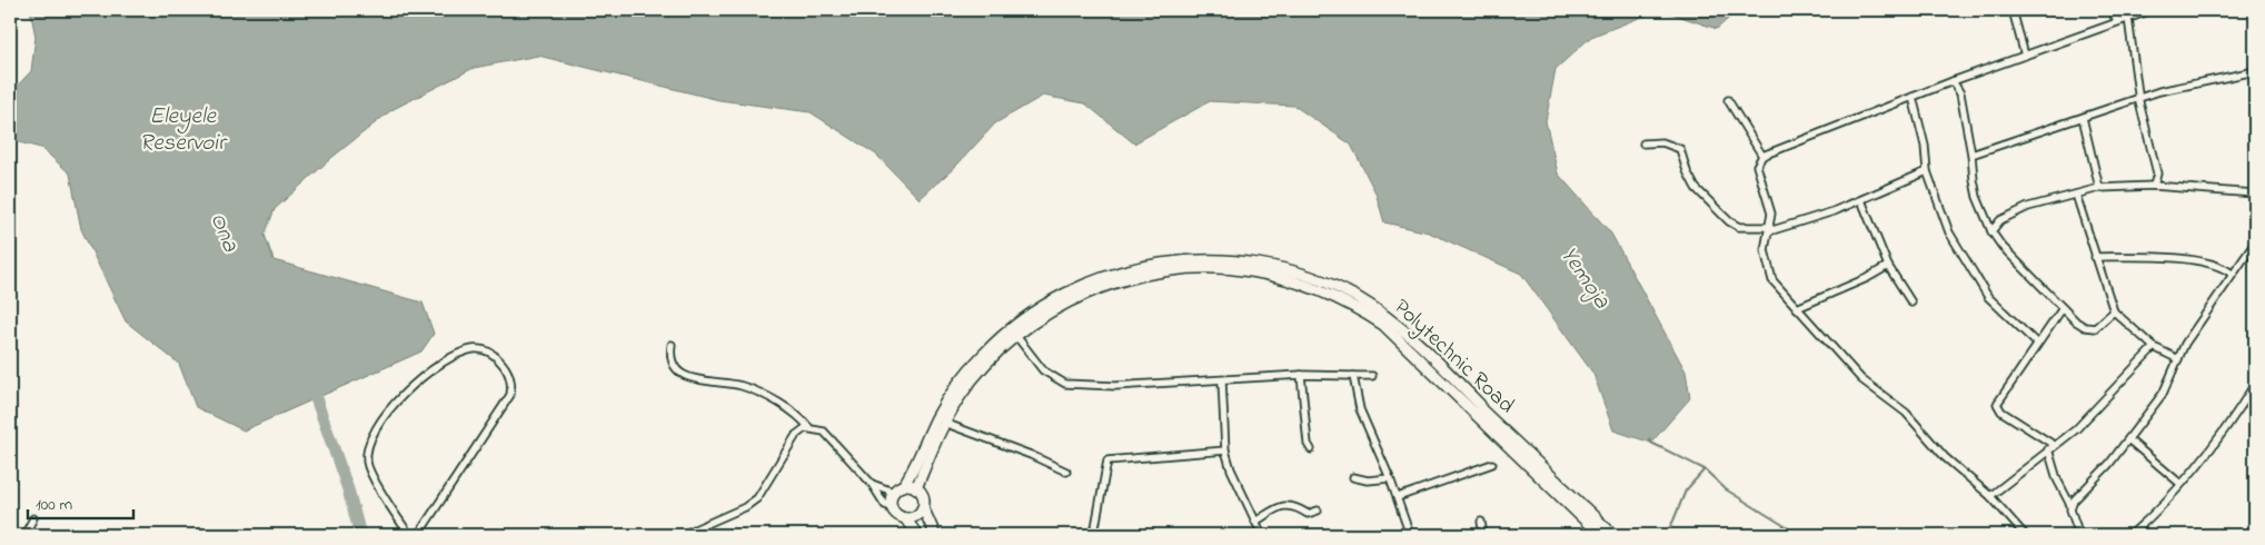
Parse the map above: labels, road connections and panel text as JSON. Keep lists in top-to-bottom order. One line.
{"streets":{"main road":["Polytechnic Road"]},"water":["Eleyele Reservoir","Ona","Yemoja"],"scale_bar":"100 m"}
